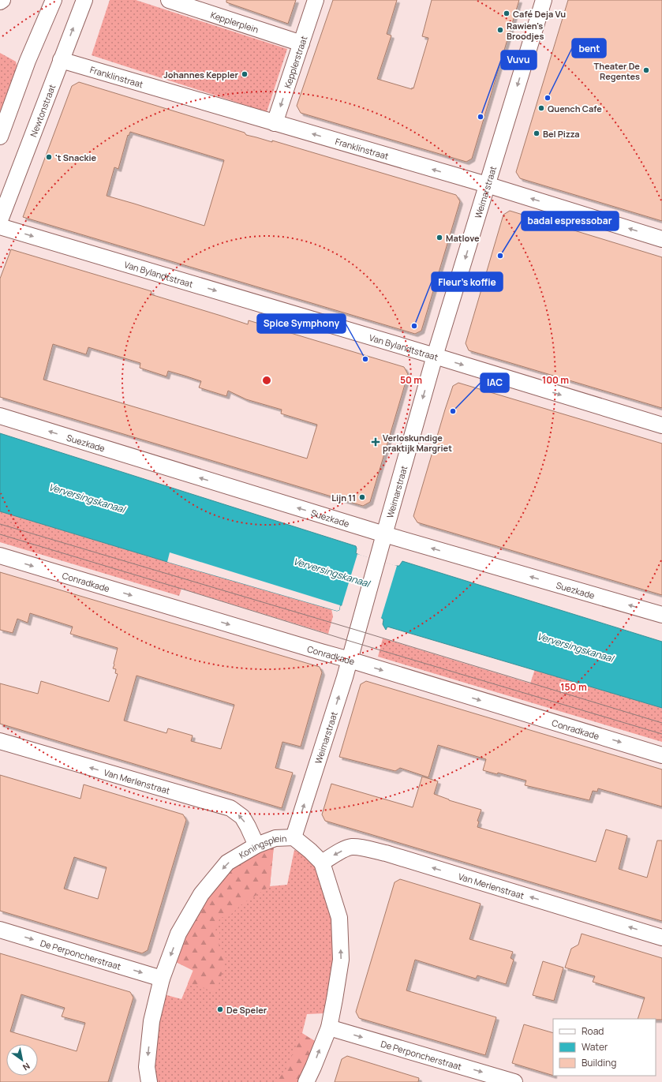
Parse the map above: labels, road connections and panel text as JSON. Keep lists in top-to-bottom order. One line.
{"streets":{"street":["Kepplerplein","Kepplerstraat","Franklinstraat","Newtonstraat","Weimarstraat","Van Bylandtstraat","Suezkade","Conradkade","Van Merlenstraat","Koningsplein","De Perponcherstraat"]},"crossings":[["Kepplerplein","Kepplerstraat"],["Kepplerstraat","Franklinstraat"],["Franklinstraat","Newtonstraat"],["Franklinstraat","Weimarstraat"],["Weimarstraat","Van Bylandtstraat"],["Weimarstraat","Suezkade"],["Weimarstraat","Conradkade"],["Weimarstraat","Koningsplein"],["Van Merlenstraat","Koningsplein"],["Koningsplein","De Perponcherstraat"]],"one_way":["Kepplerstraat","Franklinstraat","Van Bylandtstraat","Suezkade","Conradkade","Van Merlenstraat","De Perponcherstraat"],"water":["Verversingskanaal"],"places":{"other":["Café Deja Vu","Rawien's Broodjes","Theater De Regentes","Johannes Keppler","bent","Quench Cafe","Vuvu","Bel Pizza","'t Snackie","Matlove","badal espressobar","Fleur's koffie","Spice Symphony","IAC","Lijn 11","De Speler"],"health":["Verloskundige praktijk Margriet"]},"legend":["Road","Water","Building"],"north":"bottom right","rings":["50 m","100 m","150 m"]}
